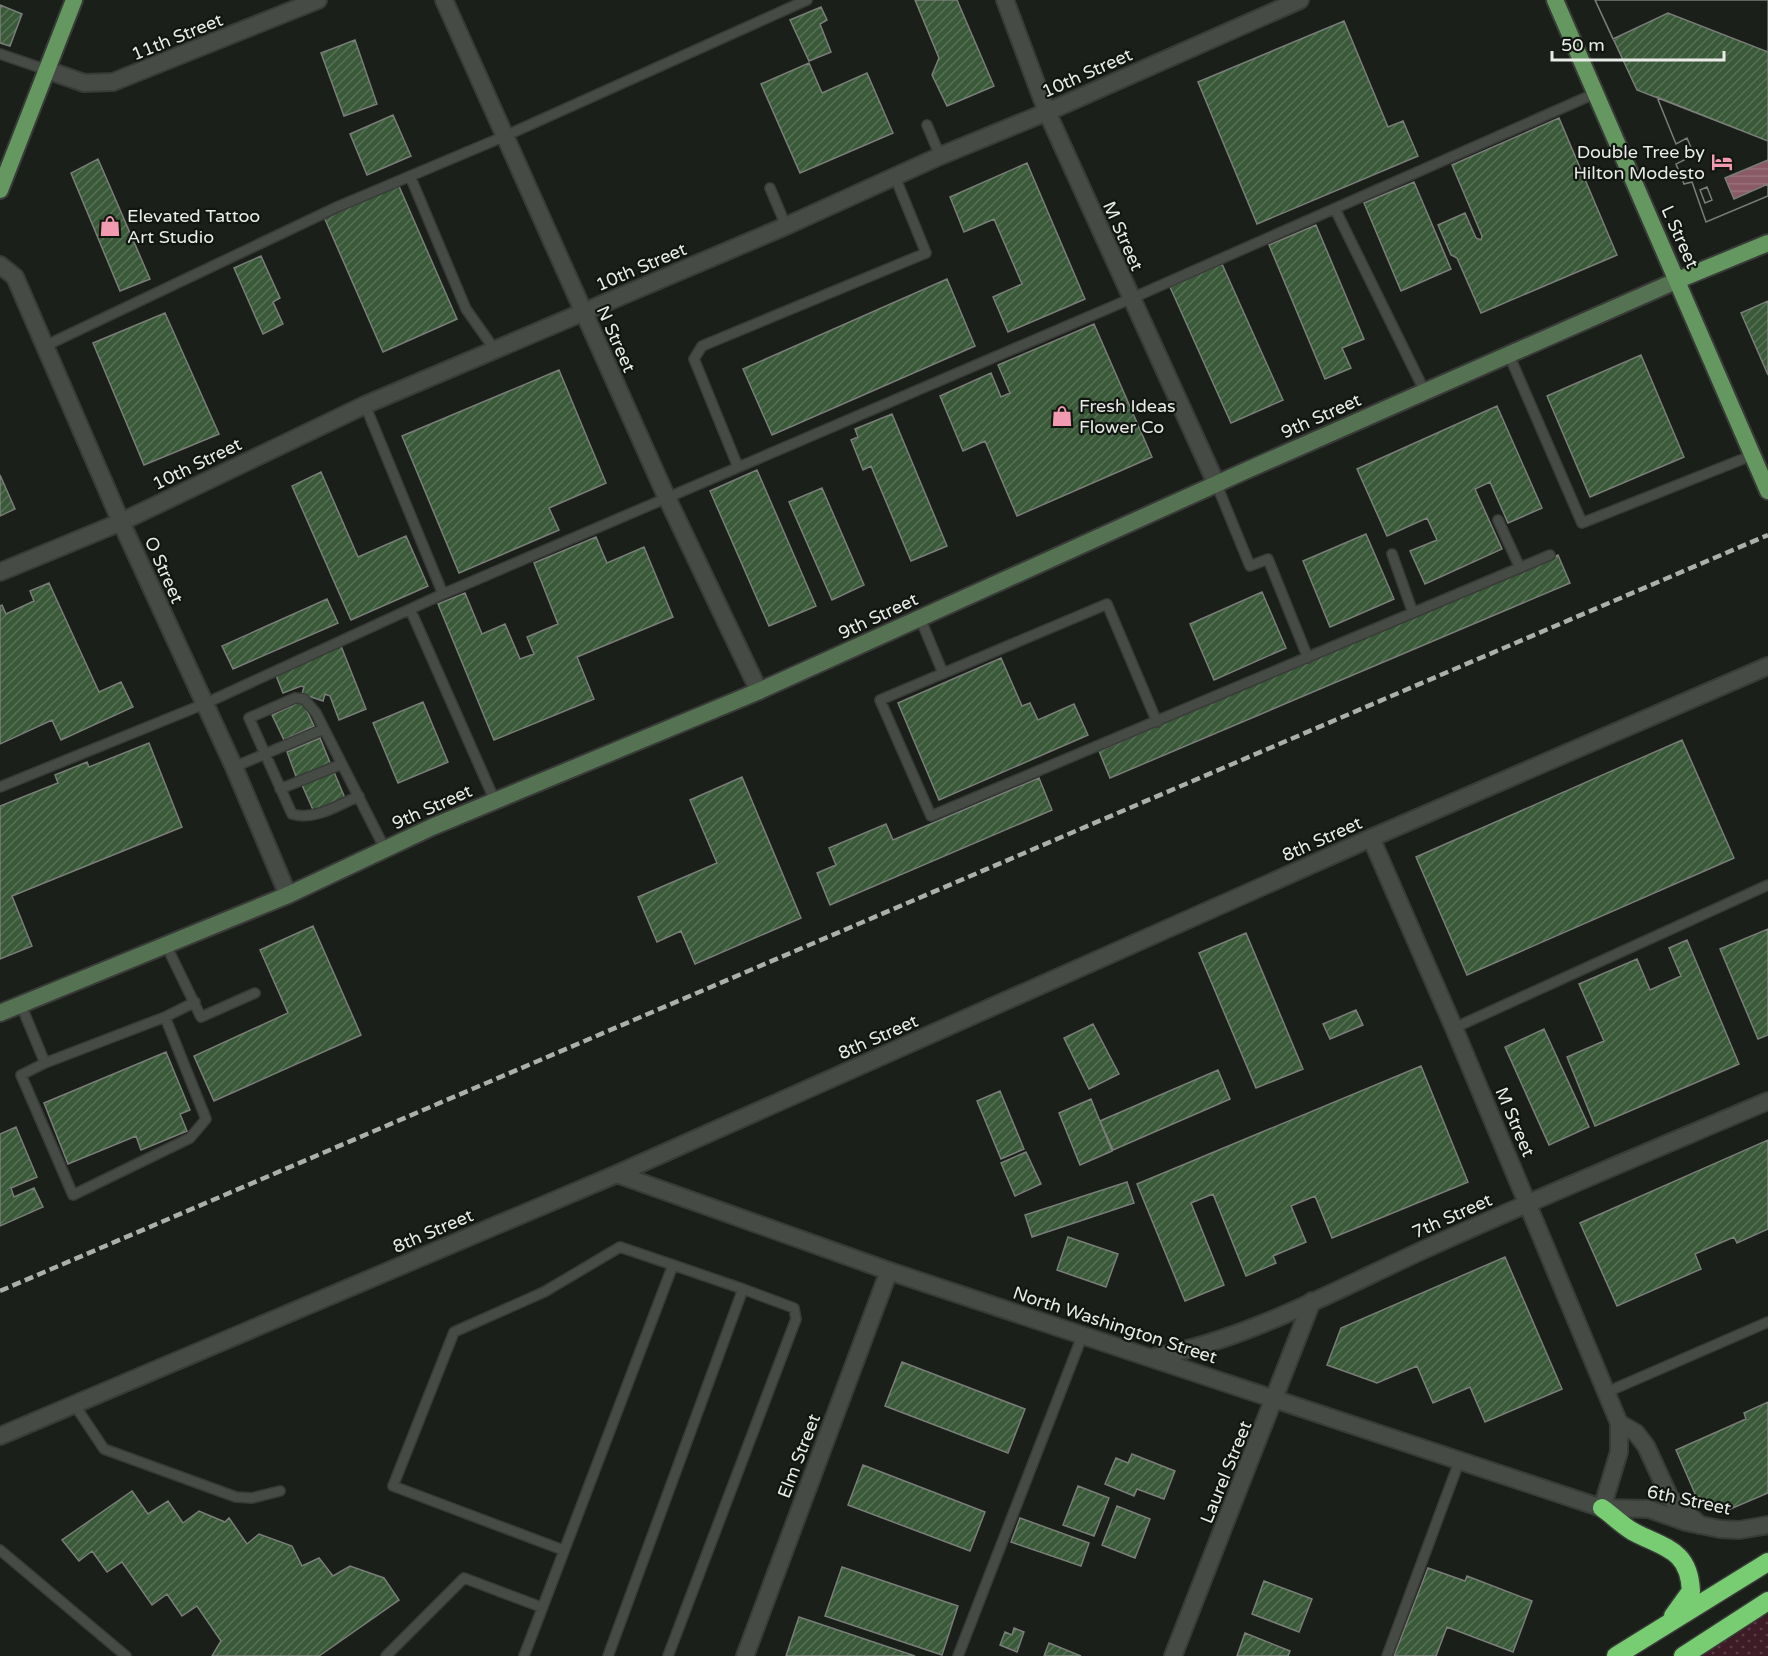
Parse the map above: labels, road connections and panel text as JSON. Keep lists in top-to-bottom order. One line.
{"streets":{"main road":["L Street","9th Street"],"street":["11th Street","10th Street","M Street","N Street","O Street","8th Street","7th Street","North Washington Street","Elm Street","Laurel Street","6th Street"]},"crossings":[["10th Street","M Street"],["10th Street","N Street"],["10th Street","O Street"],["M Street","9th Street"],["M Street","8th Street"],["M Street","7th Street"],["M Street","North Washington Street"],["M Street","6th Street"],["L Street","9th Street"],["N Street","9th Street"],["9th Street","O Street"],["8th Street","North Washington Street"],["7th Street","North Washington Street"],["7th Street","Laurel Street"],["North Washington Street","Elm Street"],["North Washington Street","Laurel Street"],["North Washington Street","6th Street"]],"places":{"hotel":["Double Tree by Hilton Modesto"],"shop":["Elevated Tattoo Art Studio","Fresh Ideas Flower Co"]},"scale_bar":"50 m"}
